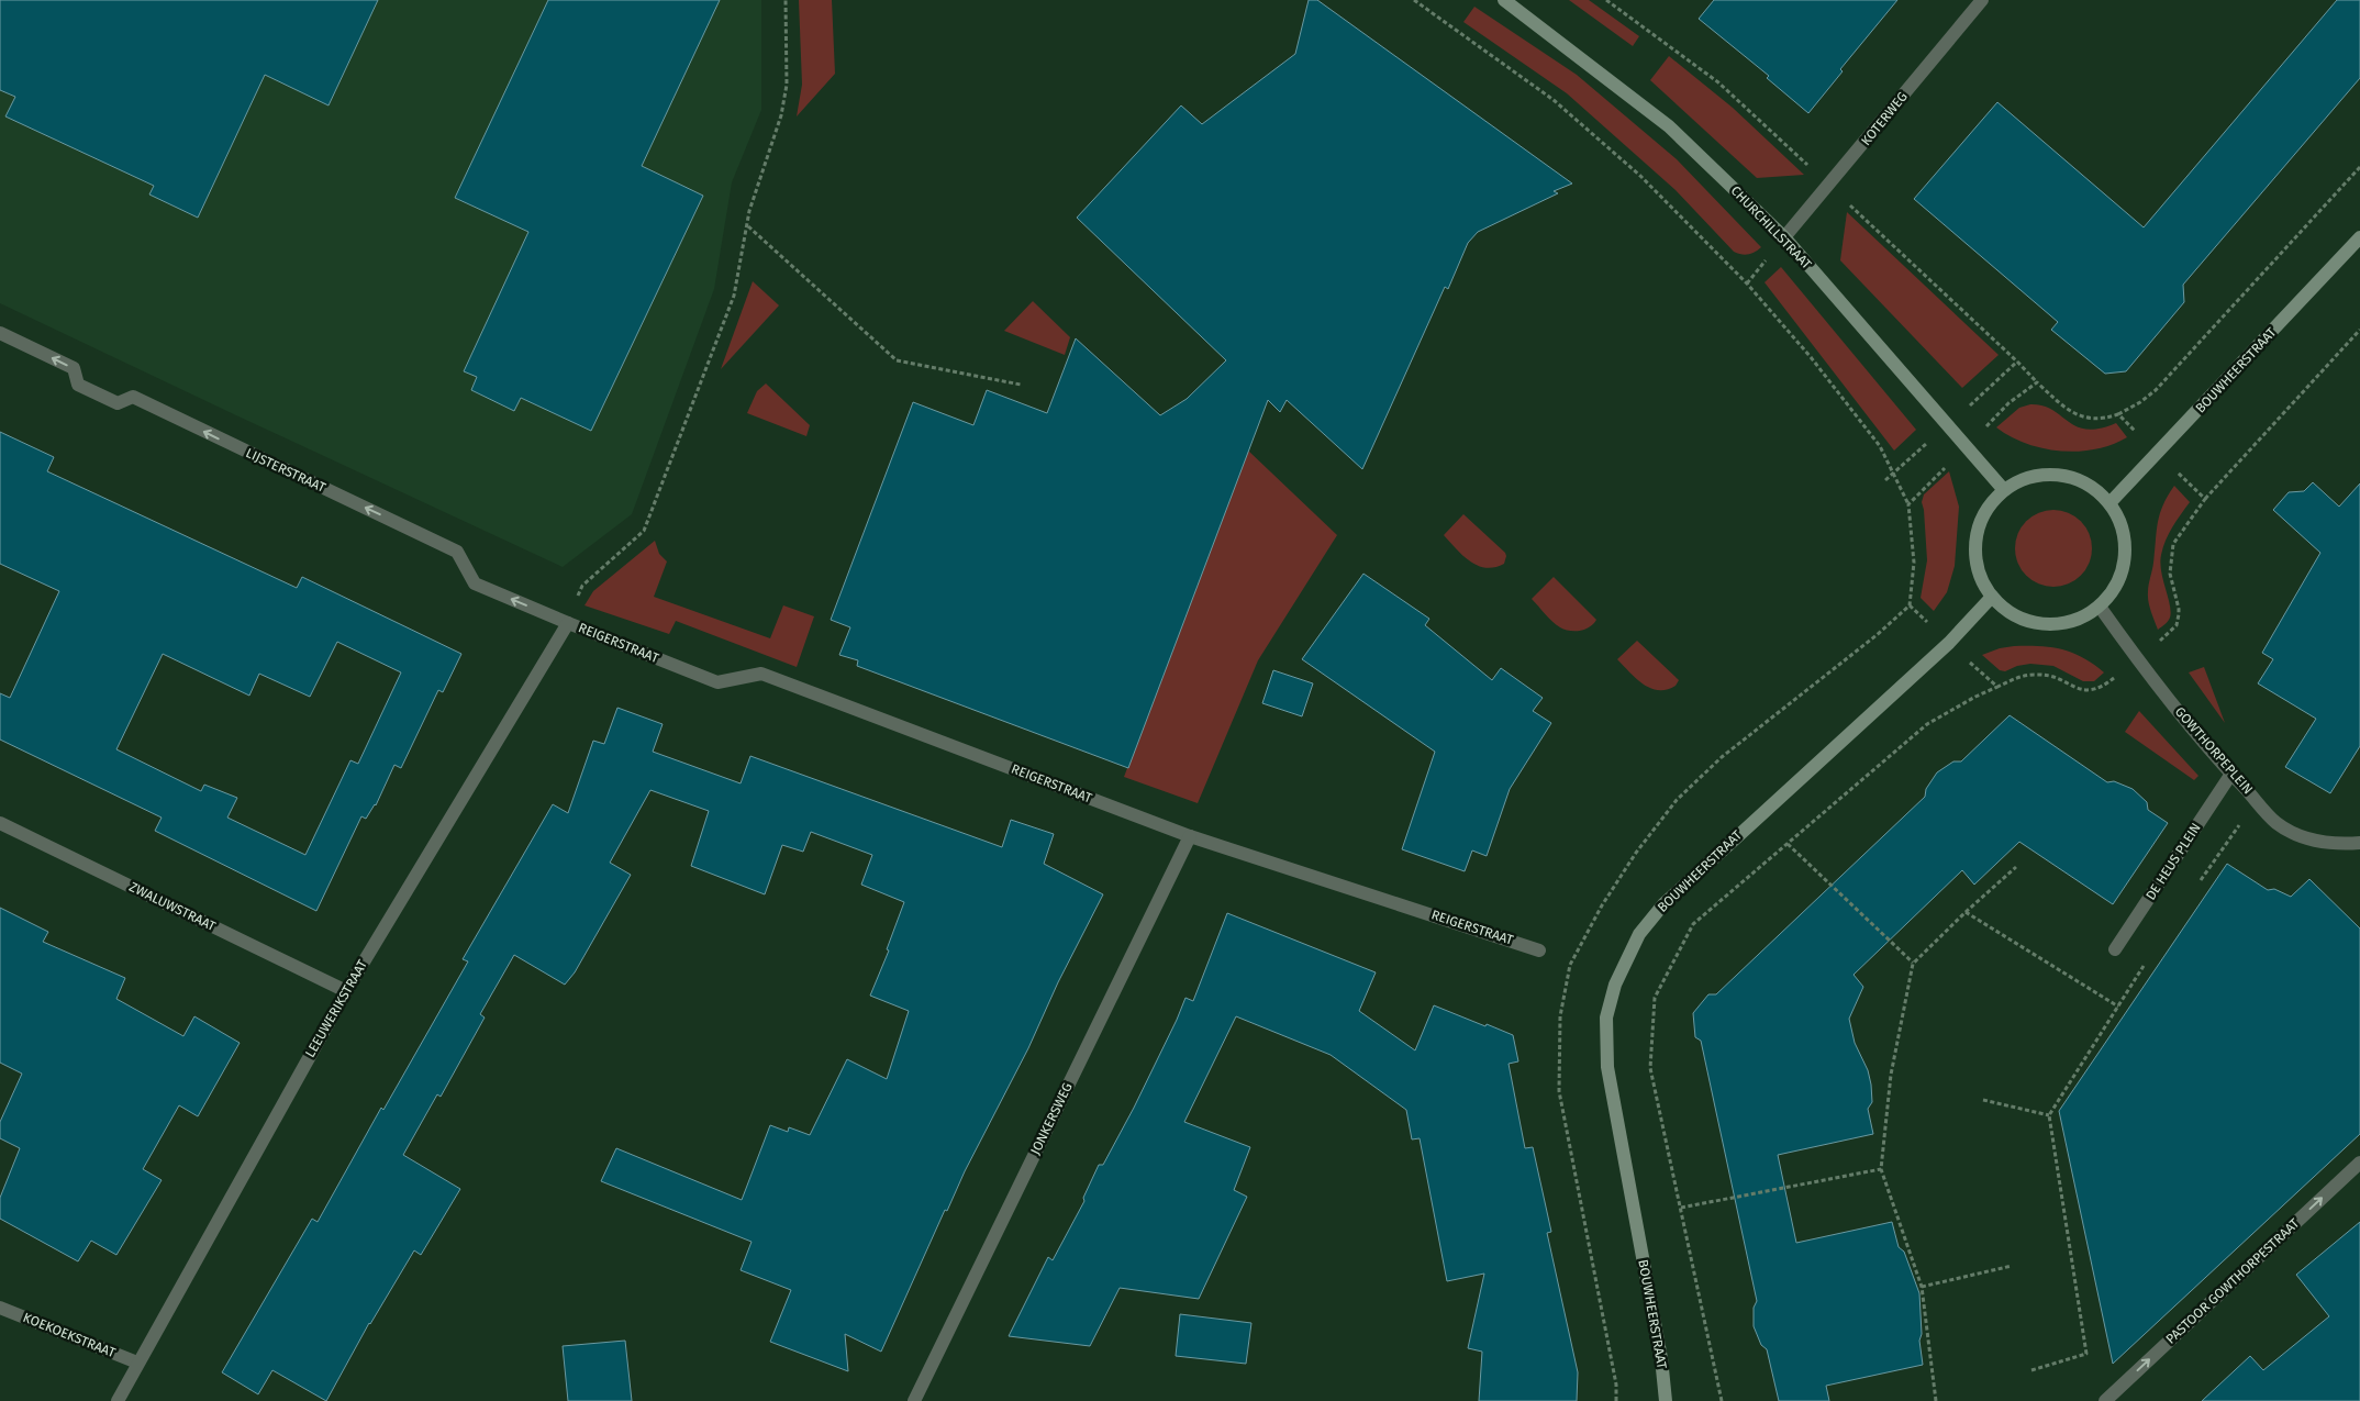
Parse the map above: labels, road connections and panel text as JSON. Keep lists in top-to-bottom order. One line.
{"streets":{"main road":["CHURCHILLSTRAAT","BOUWHEERSTRAAT"],"street":["KOTERWEG","LIJSTERSTRAAT","REIGERSTRAAT","GOWTHORPEPLEIN","DE HEUS PLEIN","ZWALUWSTRAAT","LEEUWERIKSTRAAT","JONKERSWEG","PASTOOR GOWTHORPESTRAAT","KOEKOEKSTRAAT"]},"crossings":[["KOTERWEG","CHURCHILLSTRAAT"],["CHURCHILLSTRAAT","BOUWHEERSTRAAT"],["CHURCHILLSTRAAT","GOWTHORPEPLEIN"],["BOUWHEERSTRAAT","GOWTHORPEPLEIN"],["LIJSTERSTRAAT","REIGERSTRAAT"],["LIJSTERSTRAAT","LEEUWERIKSTRAAT"],["REIGERSTRAAT","LEEUWERIKSTRAAT"],["REIGERSTRAAT","JONKERSWEG"],["GOWTHORPEPLEIN","DE HEUS PLEIN"],["ZWALUWSTRAAT","LEEUWERIKSTRAAT"],["LEEUWERIKSTRAAT","KOEKOEKSTRAAT"]],"one_way":["LIJSTERSTRAAT","PASTOOR GOWTHORPESTRAAT"]}
